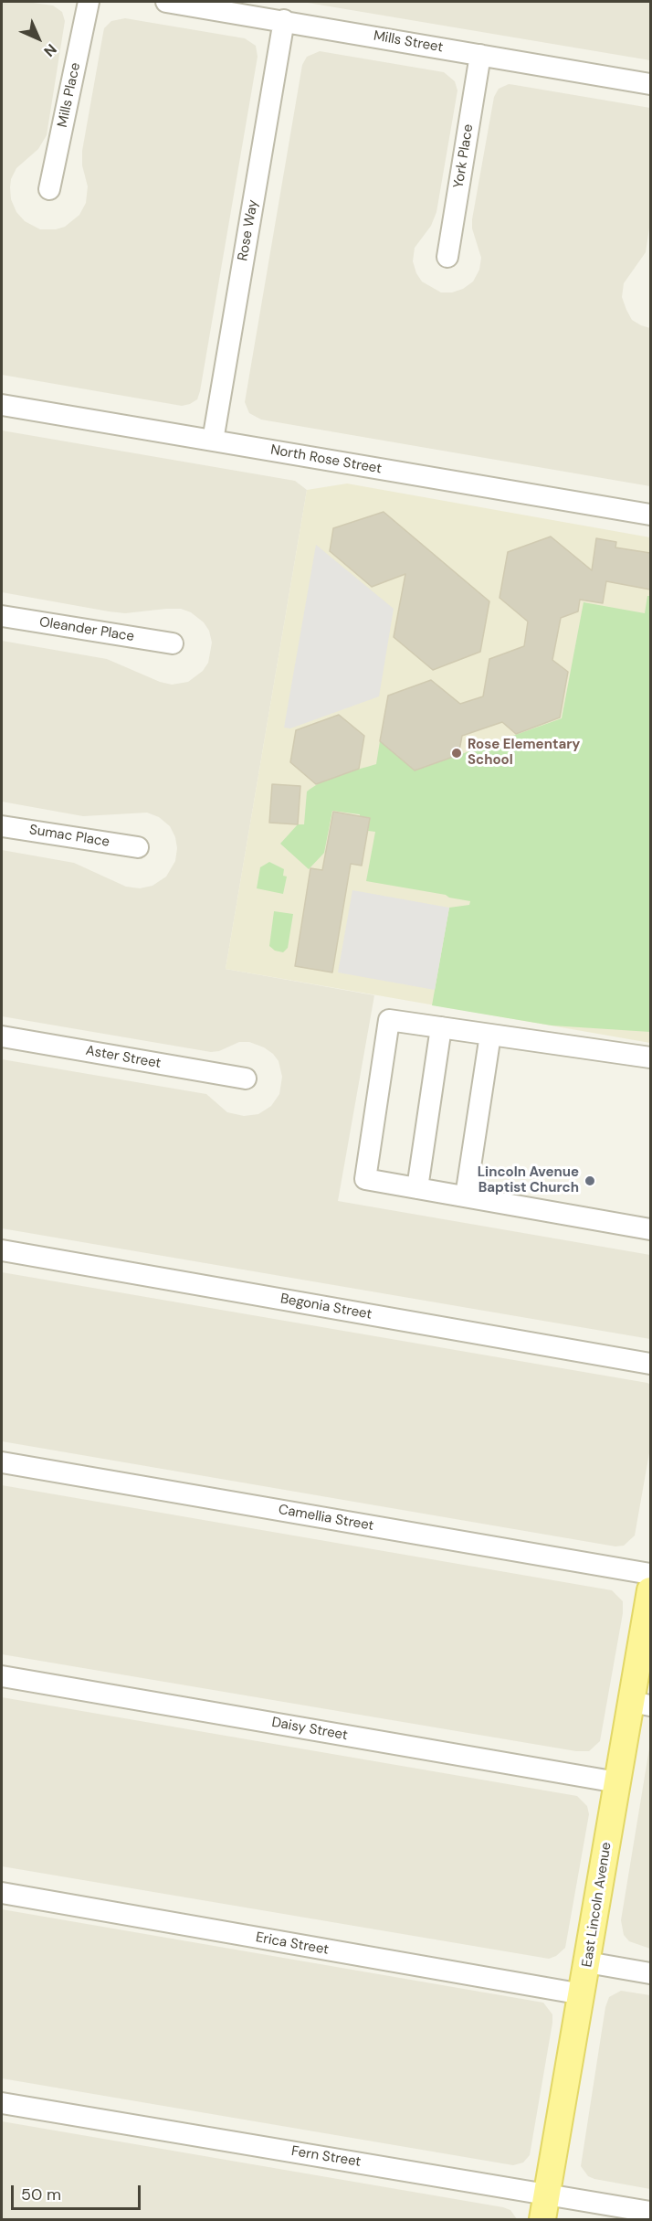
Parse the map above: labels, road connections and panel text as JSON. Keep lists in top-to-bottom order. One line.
{"streets":{"main road":["East Lincoln Avenue"],"street":["Mills Street","Mills Place","York Place","Rose Way","North Rose Street","Oleander Place","Sumac Place","Aster Street","Begonia Street","Camellia Street","Daisy Street","Erica Street","Fern Street"]},"crossings":[["Mills Street","York Place"],["Mills Street","Rose Way"],["Rose Way","North Rose Street"],["Daisy Street","East Lincoln Avenue"],["East Lincoln Avenue","Erica Street"],["East Lincoln Avenue","Fern Street"]],"places":["Rose Elementary School","Lincoln Avenue Baptist Church"],"scale_bar":"50 m","north":"bottom right"}
